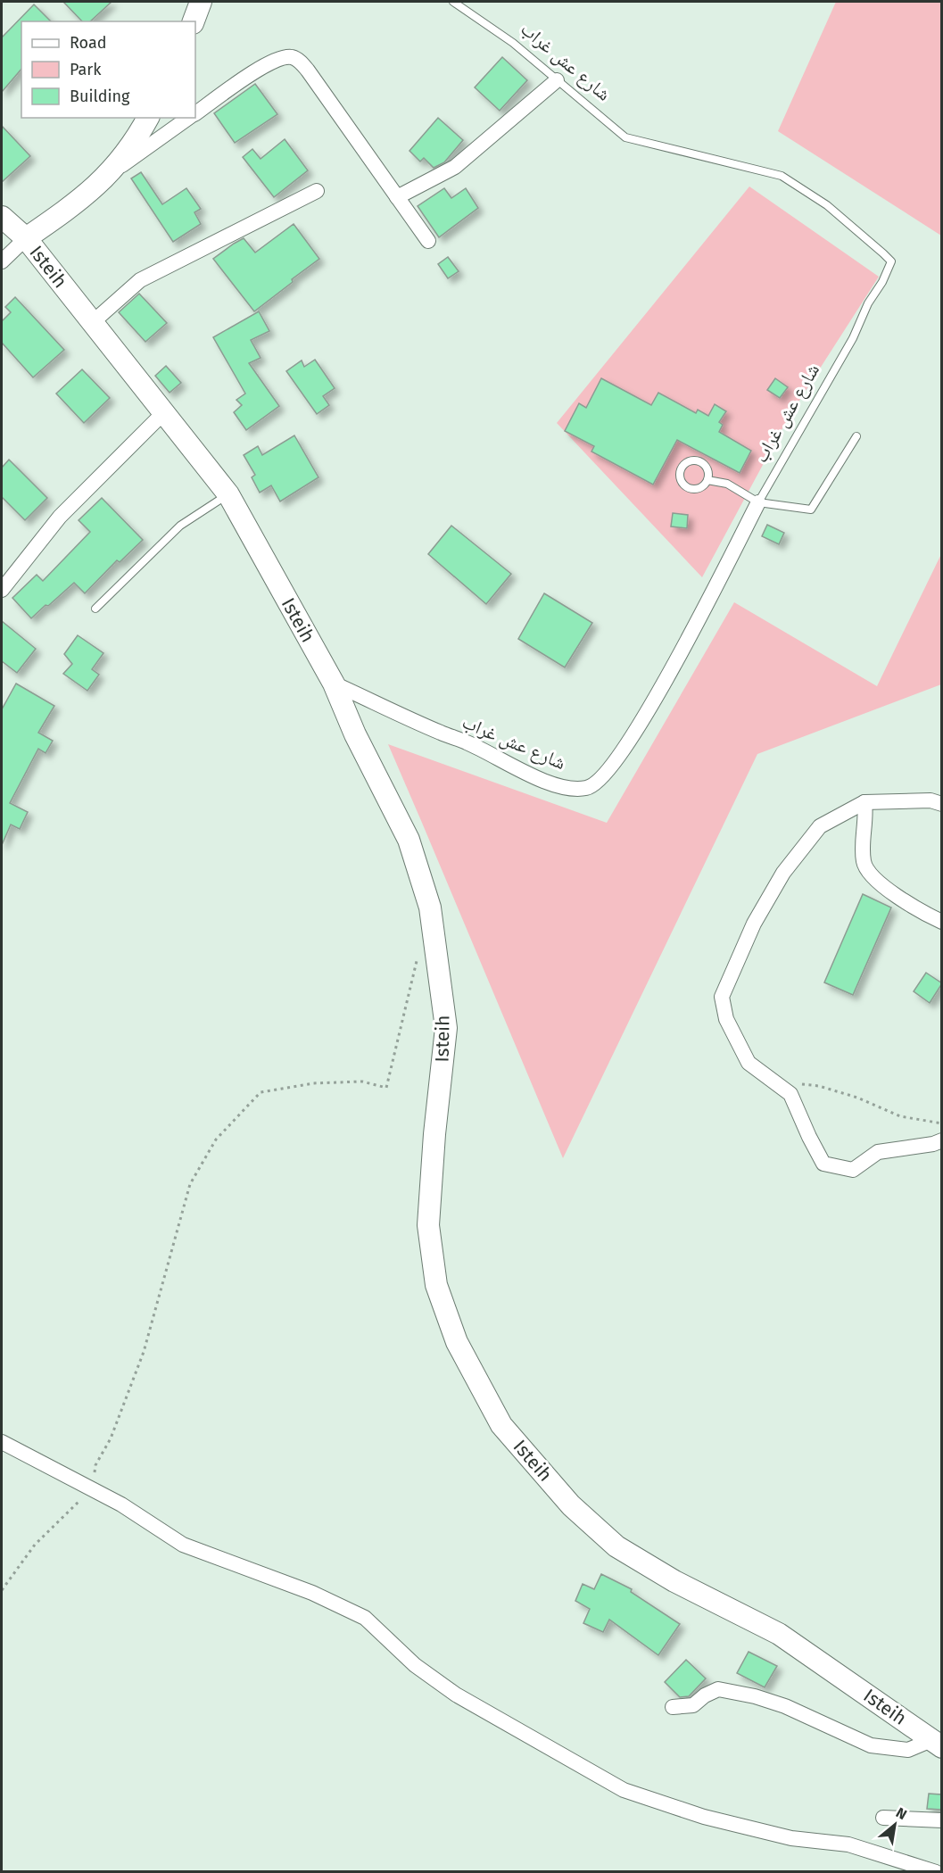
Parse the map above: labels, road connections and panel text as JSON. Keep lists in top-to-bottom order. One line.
{"streets":{"street":["شارع عش غراب","Isteih"]},"crossings":[["شارع عش غراب","Isteih"]],"legend":["Road","Park","Building"],"north":"top right"}
